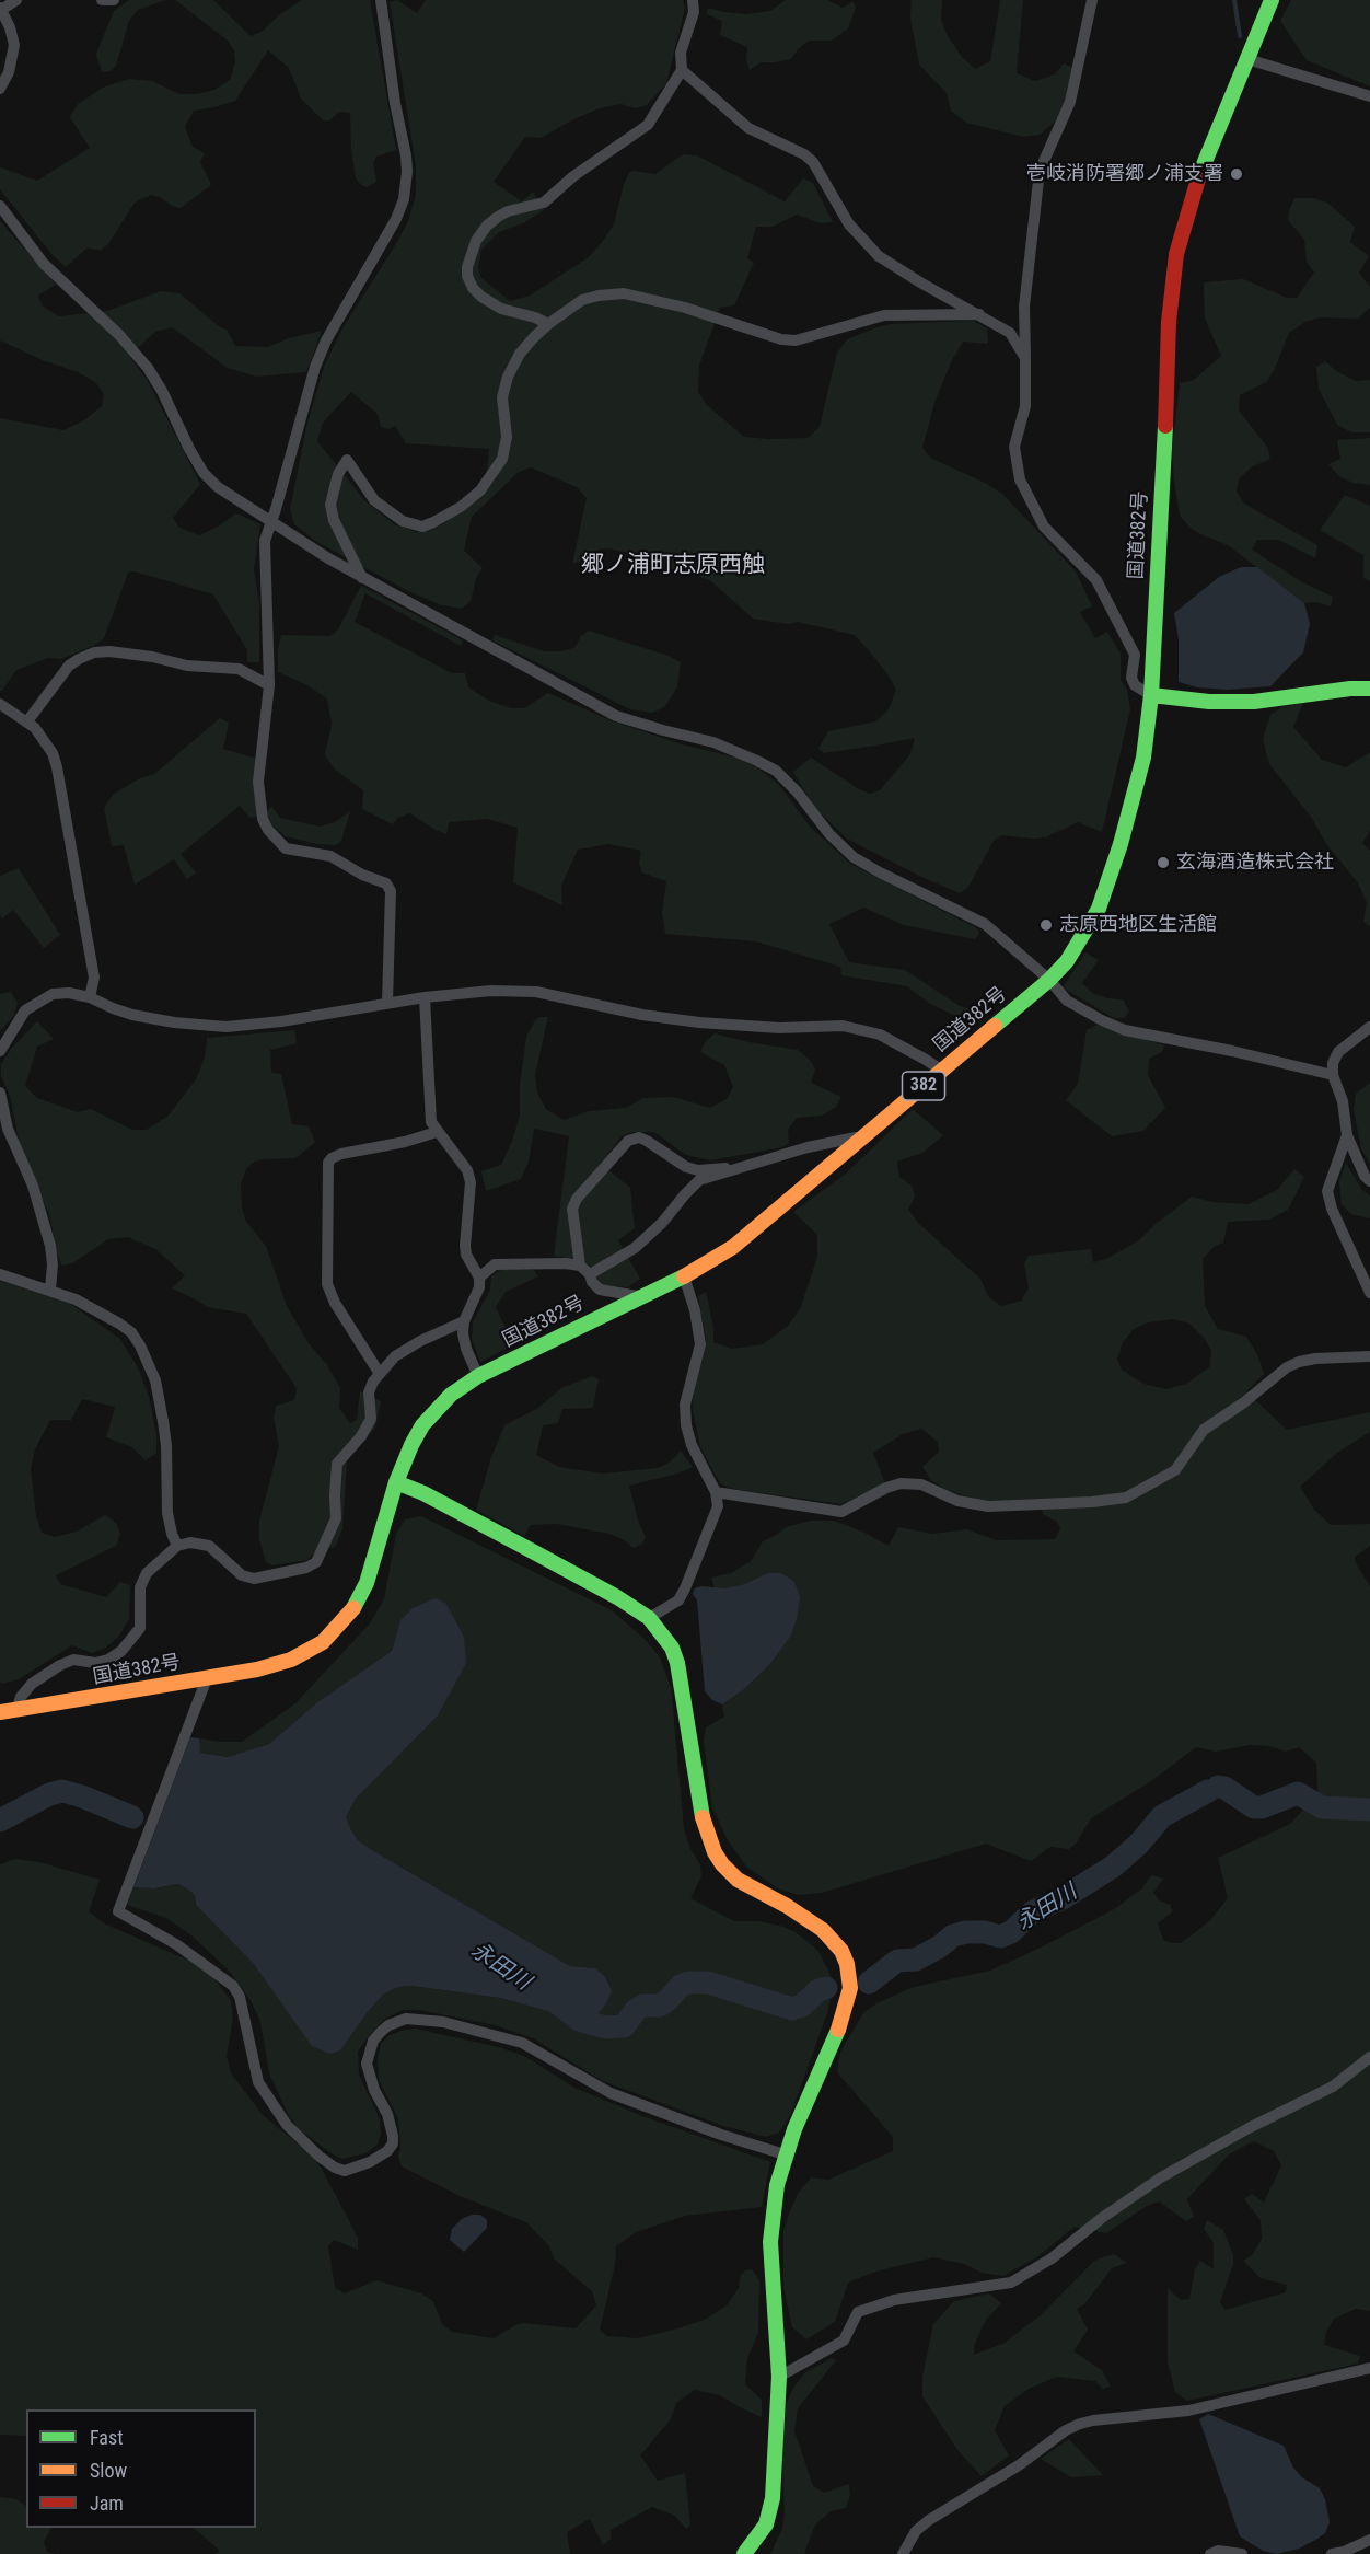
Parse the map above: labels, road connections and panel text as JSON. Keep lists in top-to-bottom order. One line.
{"streets":{"main road":["国道382号","382"]},"districts":["郷ノ浦町志原西触"],"water":["永田川"],"places":["壱岐消防署郷ノ浦支署","玄海酒造株式会社","志原西地区生活館"],"legend":["Fast","Slow","Jam"]}
